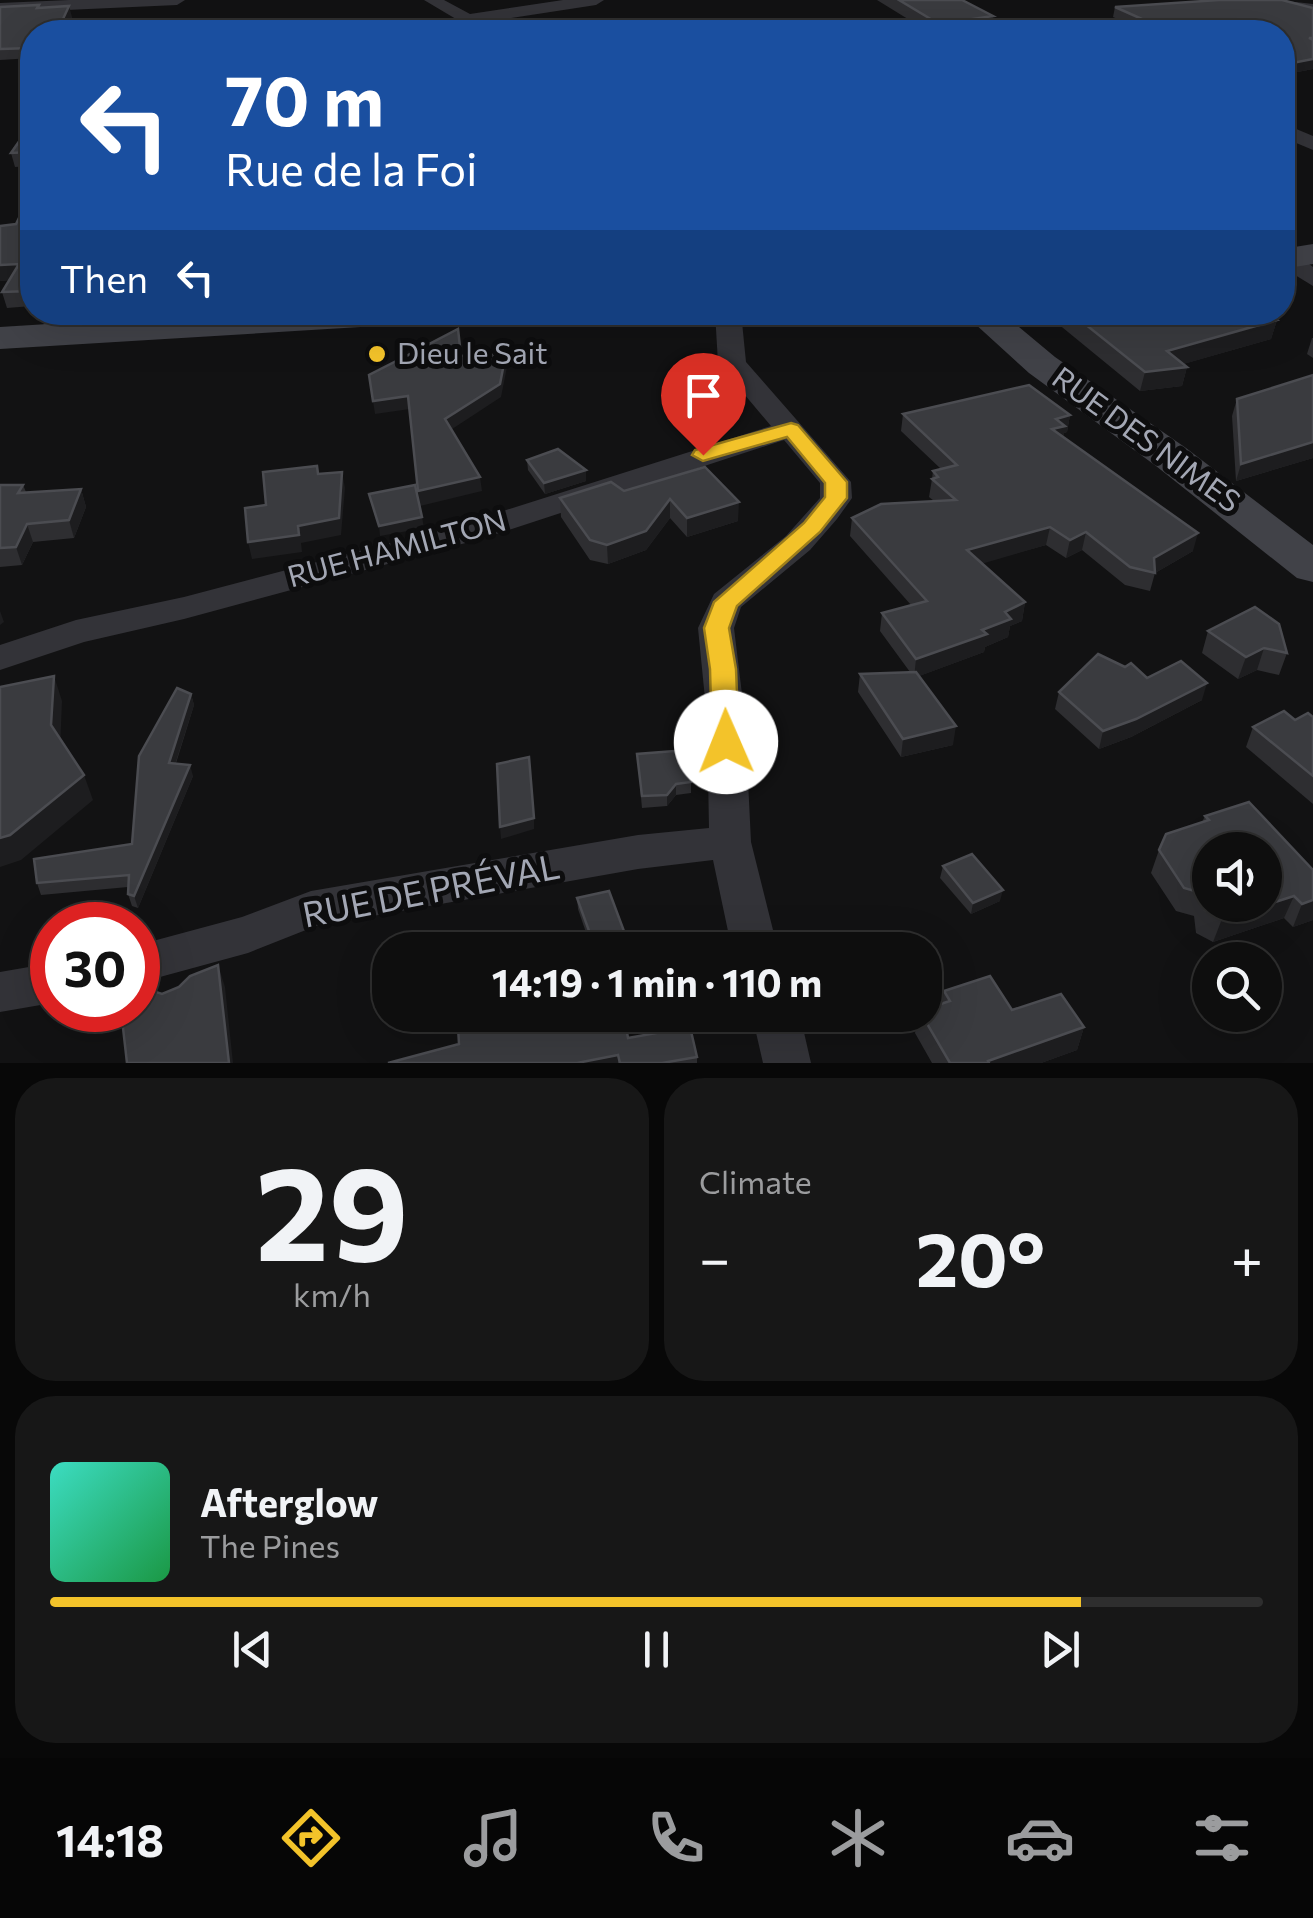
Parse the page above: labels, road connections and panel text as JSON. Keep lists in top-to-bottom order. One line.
{"streets":{"street":["RUE DES NIMES","RUE HAMILTON","RUE DE PRÉVAL"]},"places":["Dieu le Sait"],"page":{"turn":["70 m","Rue de la Foi"],"then":"Then","limit":"30","trip":"14:19 · 1 min · 110 m","tile":[["29","km/h"],"Climate"],"heat":["−","20°","+"],"song":["Afterglow","The Pines"],"tabs":"14:18"}}
